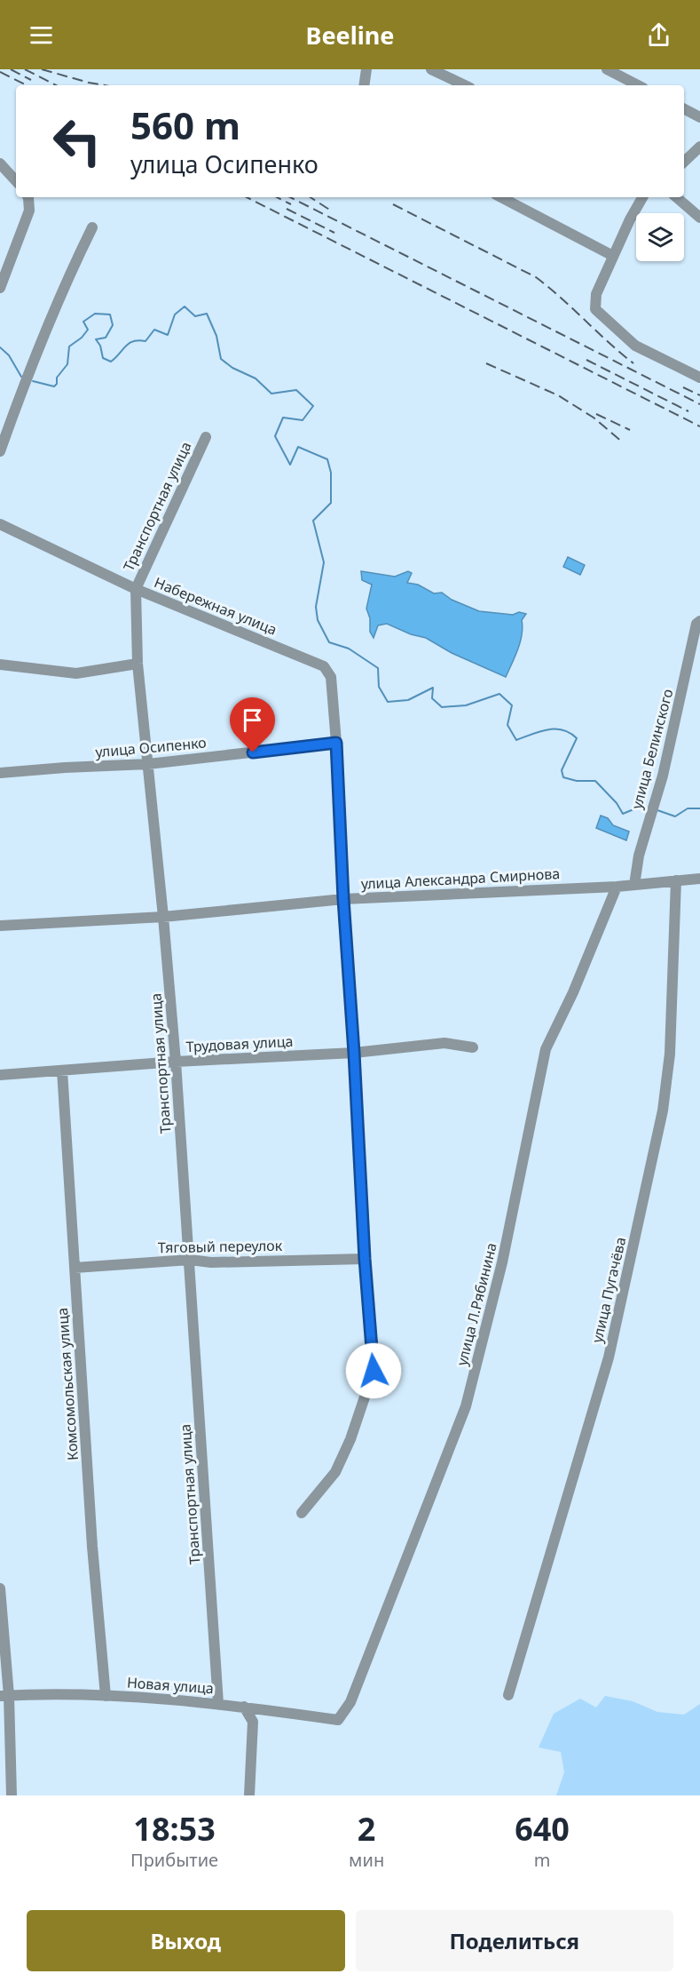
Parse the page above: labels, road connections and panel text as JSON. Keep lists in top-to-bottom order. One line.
{"streets":{"street":["Транспортная улица","Набережная улица","улица Осипенко","улица Белинского","улица Александра Смирнова","Трудовая улица","Тяговый переулок","улица Пугачёва","улица Л.Рябинина","Комсомольская улица","Новая улица"]},"crossings":[["Транспортная улица","Набережная улица"],["Транспортная улица","улица Осипенко"],["Транспортная улица","улица Александра Смирнова"],["Транспортная улица","Трудовая улица"],["Транспортная улица","Тяговый переулок"],["Транспортная улица","Новая улица"],["Набережная улица","улица Осипенко"],["улица Белинского","улица Александра Смирнова"],["улица Александра Смирнова","улица Пугачёва"],["улица Александра Смирнова","улица Л.Рябинина"],["Трудовая улица","Комсомольская улица"],["Тяговый переулок","Комсомольская улица"],["улица Л.Рябинина","Новая улица"],["Комсомольская улица","Новая улица"]],"page":{"header":"Beeline","turn":["560 m","улица Осипенко"],"eta":["18:53","Прибытие","2","мин","640","m"],"buttons":["Выход","Поделиться"]}}
